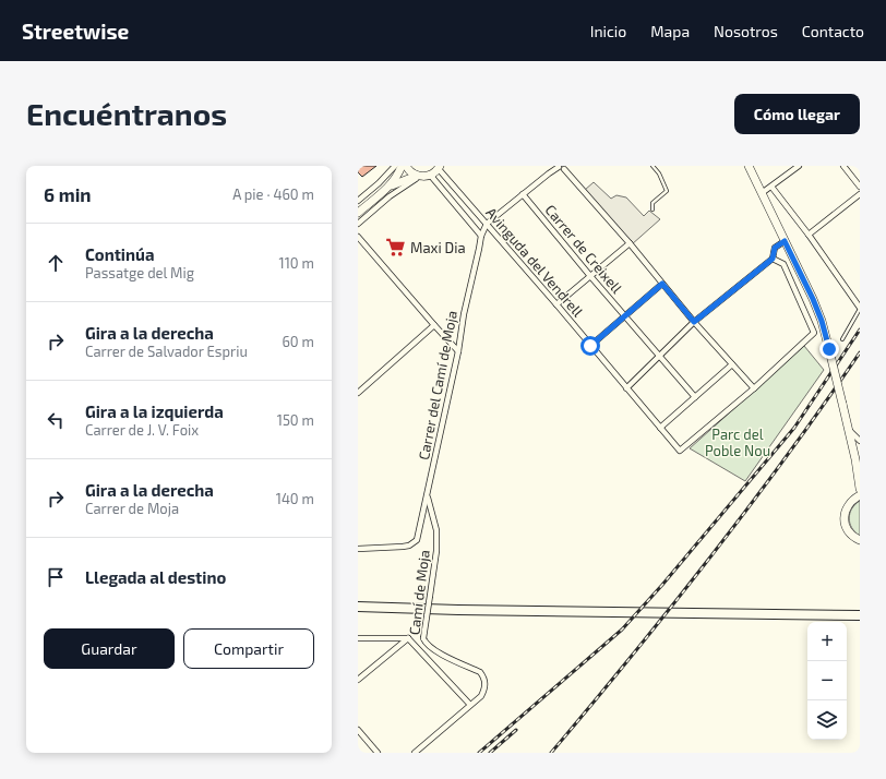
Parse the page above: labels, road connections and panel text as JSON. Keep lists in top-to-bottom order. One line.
{"streets":{"street":["Carrer de Creixell","Avinguda del Vendrell","Carrer del Camí de Moja","Camí de Moja"]},"crossings":[["Avinguda del Vendrell","Carrer del Camí de Moja"],["Carrer del Camí de Moja","Camí de Moja"]],"parks":["Parc del Poble Nou"],"places":{"supermarket":["Maxi Dia"]},"page":{"header":"Streetwise","nav":["Inicio","Mapa","Nosotros","Contacto"],"buttons":["Cómo llegar",["Guardar","Compartir"]],"title":"Encuéntranos","heading":["6 min","A pie · 460 m"],"list":[["Continúa","Passatge del Mig","110 m"],["Gira a la derecha","Carrer de Salvador Espriu","60 m"],["Gira a la izquierda","Carrer de J. V. Foix","150 m"],["Gira a la derecha","Carrer de Moja","140 m"],"Llegada al destino"],"map_buttons":["+","−"]}}
